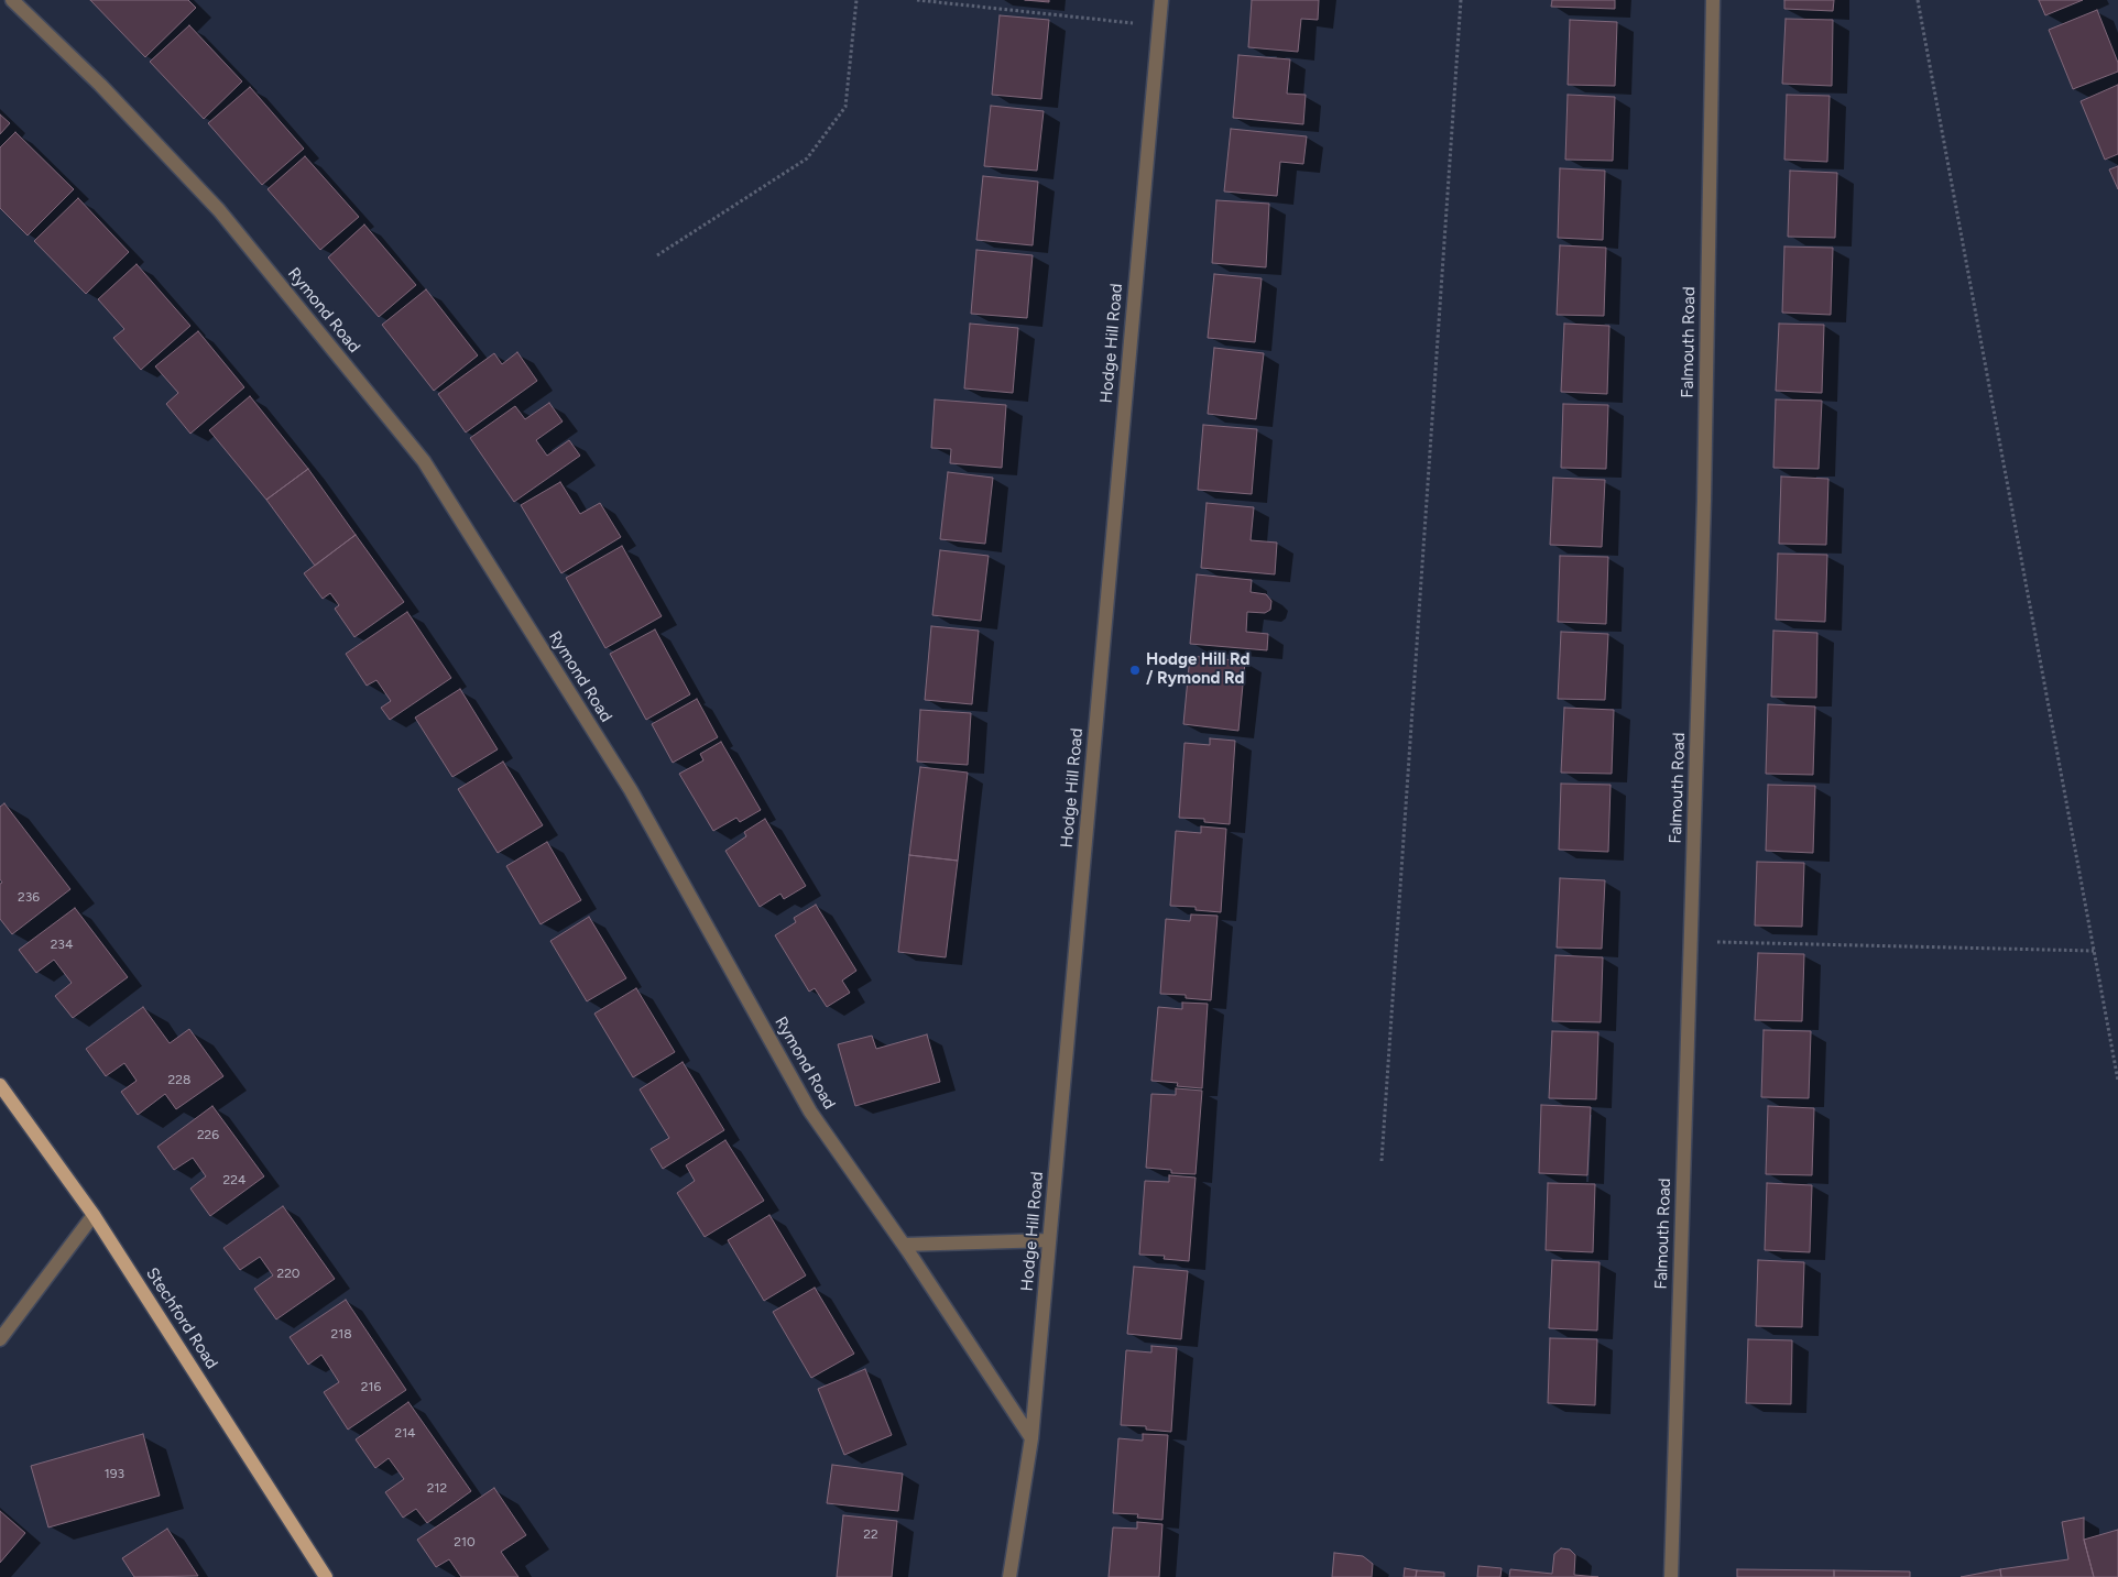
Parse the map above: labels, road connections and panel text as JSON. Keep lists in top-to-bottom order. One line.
{"streets":{"main road":["Stechford Road"],"street":["Rymond Road","Falmouth Road","Hodge Hill Road"]},"crossings":[["Rymond Road","Hodge Hill Road"]],"places":["Hodge Hill Rd / Rymond Rd"],"house_numbers":["236","234","228","226","224","220","218","216","214","193","212","22","210"]}
